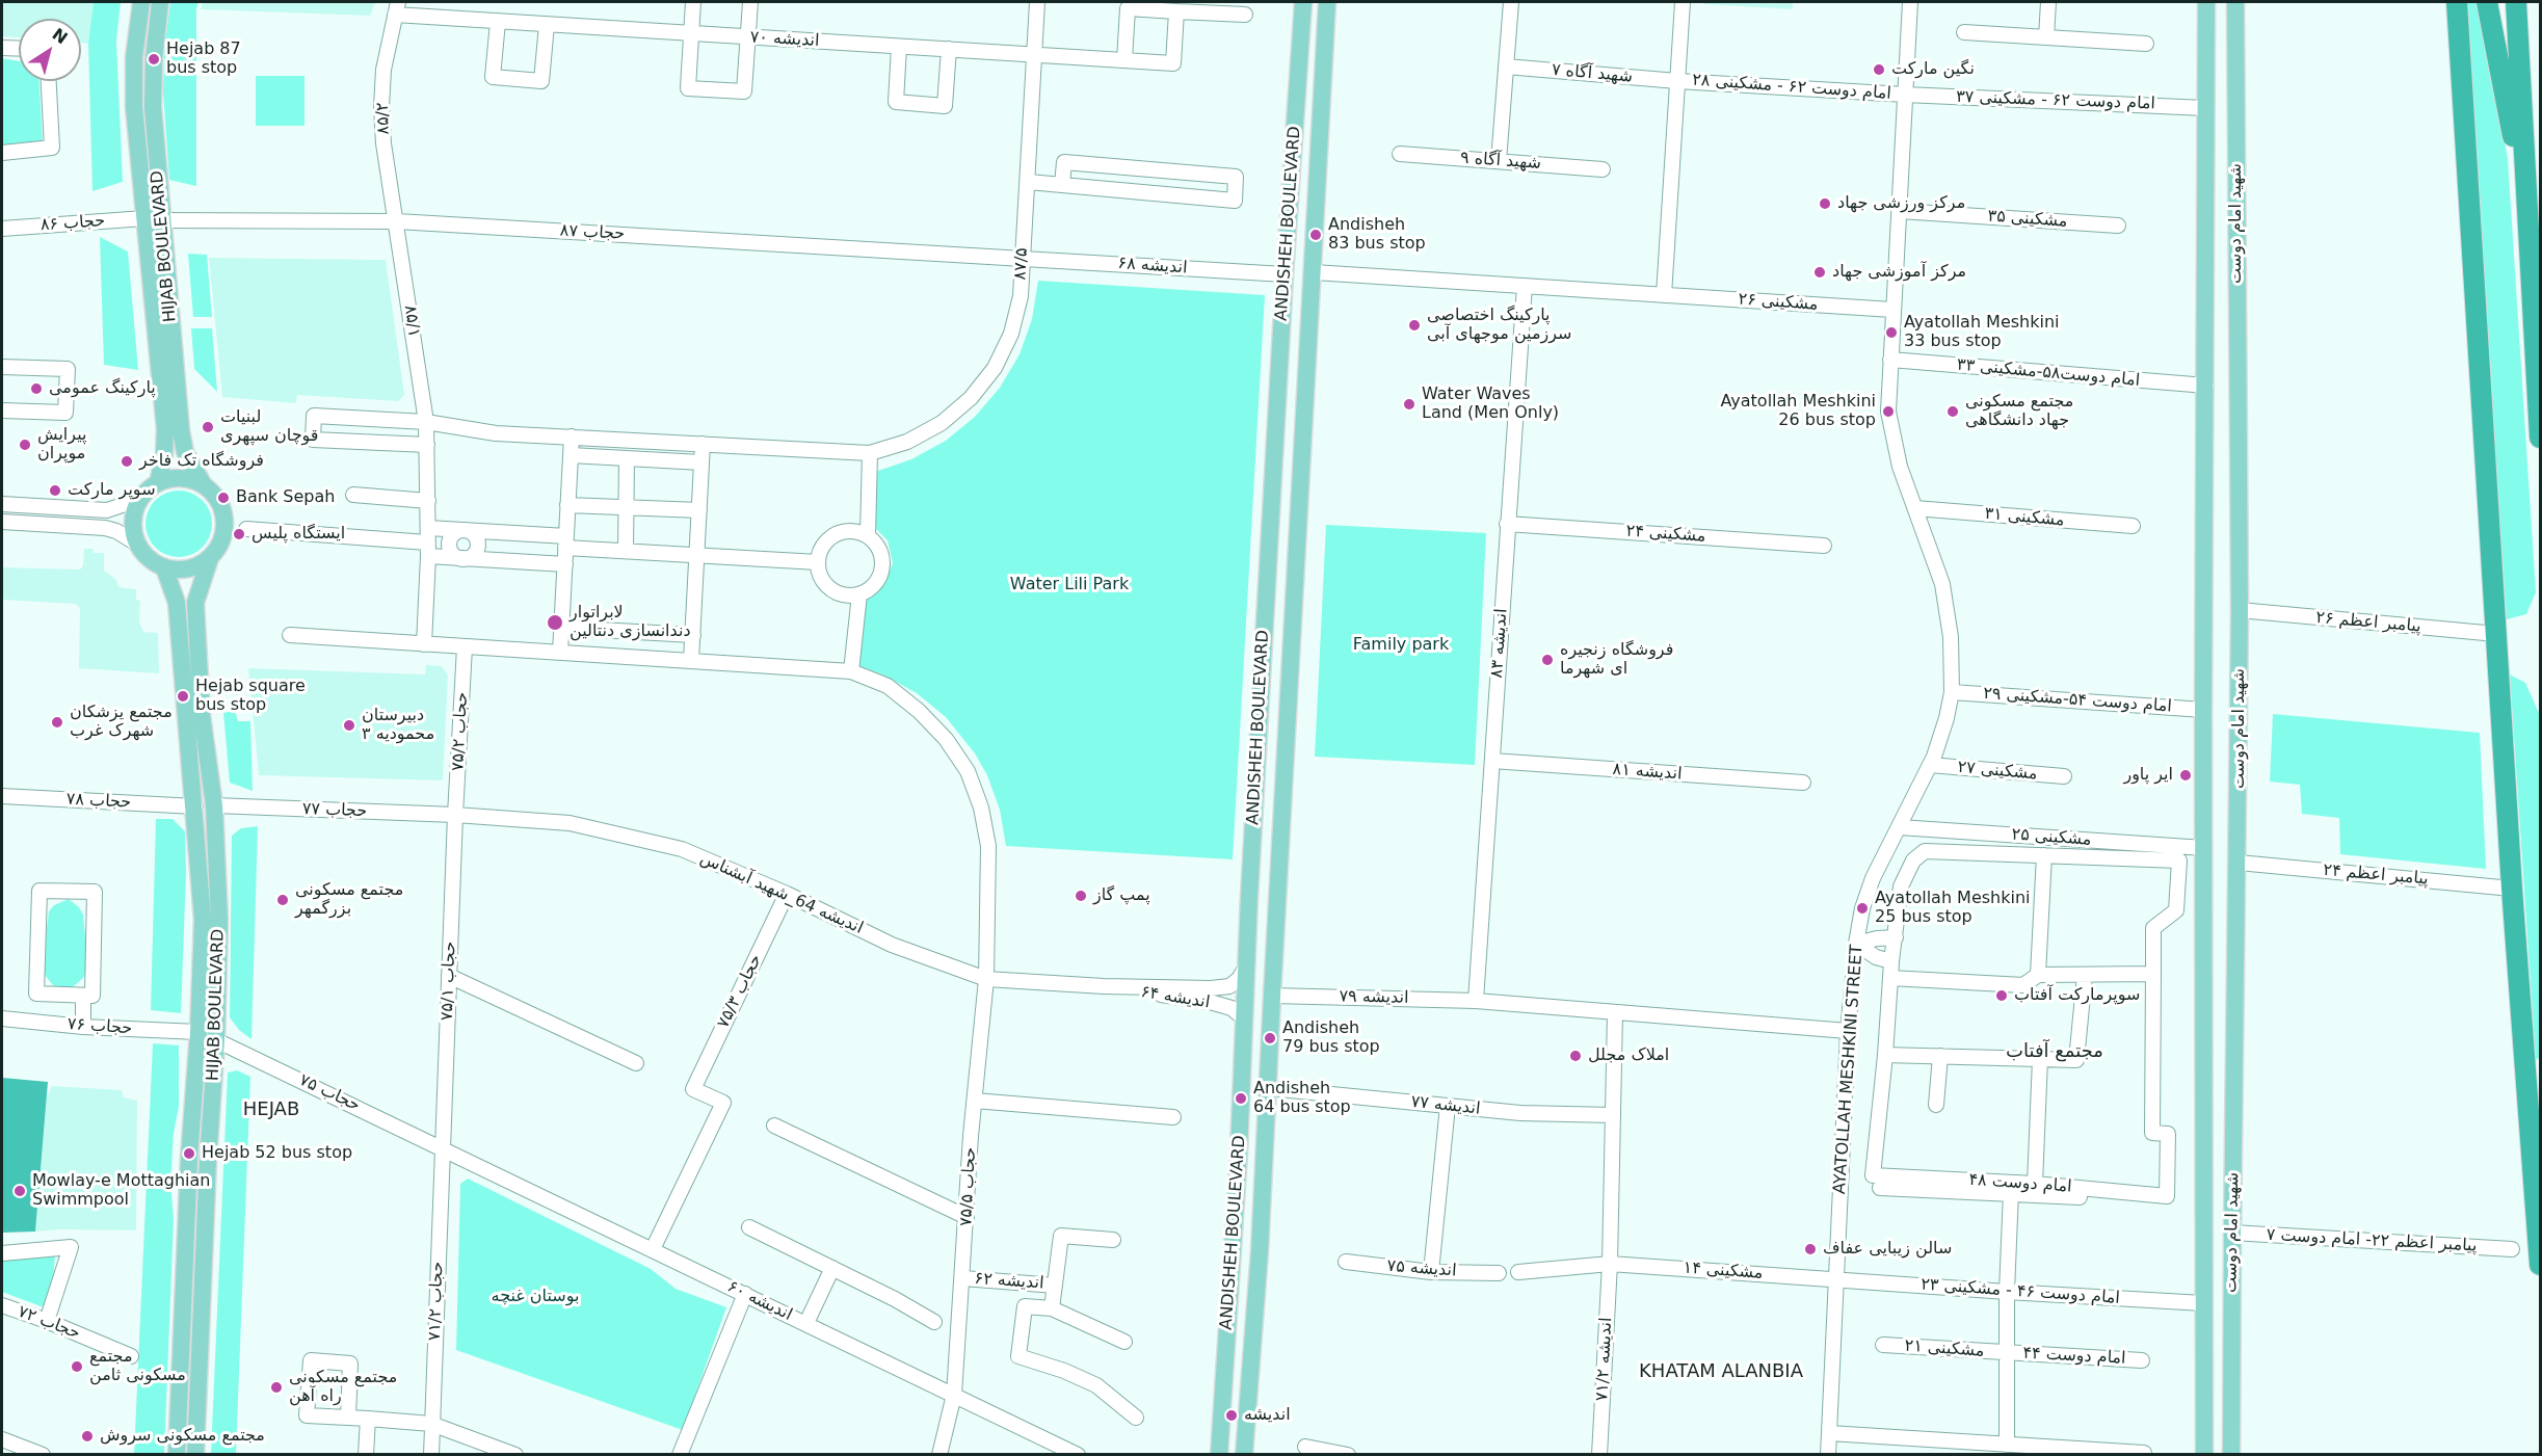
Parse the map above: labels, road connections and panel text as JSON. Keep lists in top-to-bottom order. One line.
{"streets":{"main road":["ANDISHEH BOULEVARD","شهید امام دوست","HIJAB BOULEVARD"],"street":["اندیشه ۷۰","شهید آگاه ۷","امام دوست ۶۲ - مشکینی ۲۸","امام دوست ۶۲ - مشکینی ۳۷","۸۵/۲","شهید آگاه ۹","مشکینی ۳۵","حجاب ۸۶","حجاب ۸۷","۸۷/۵","اندیشه ۶۸","مشکینی ۲۶","۸۵/۱","امام دوست۵۸-مشکینی ۳۳","مشکینی ۳۱","مشکینی ۲۴","پیامبر اعظم ۲۶","اندیشه ۸۳","امام دوست ۵۴-مشکینی ۲۹","حجاب ۷۵/۲","مشکینی ۲۷","اندیشه ۸۱","حجاب ۷۸","حجاب ۷۷","مشکینی ۲۵","پیامبر اعظم ۲۴","اندیشه 64_شهید آبشناس","حجاب ۷۵/۱","حجاب ۷۵/۳","اندیشه ۶۴","اندیشه ۷۹","حجاب ۷۶","AYATOLLAH MESHKINI STREET","حجاب ۷۵","اندیشه ۷۷","امام دوست ۴۸","حجاب ۷۵/۵","پیامبر اعظم ۲۲- امام دوست ۷","اندیشه ۷۵","مشکینی ۱۴","اندیشه ۶۲","امام دوست ۴۶ - مشکینی ۲۳","حجاب ۷۱/۲","اندیشه ۶۰","حجاب ۷۲","مشکینی ۲۱","امام دوست ۴۴","اندیشه ۷۱/۲"]},"crossings":[["اندیشه ۷۰","۸۵/۲"],["اندیشه ۷۰","۸۷/۵"],["شهید آگاه ۷","امام دوست ۶۲ - مشکینی ۲۸"],["امام دوست ۶۲ - مشکینی ۲۸","امام دوست ۶۲ - مشکینی ۳۷"],["امام دوست ۶۲ - مشکینی ۲۸","AYATOLLAH MESHKINI STREET"],["امام دوست ۶۲ - مشکینی ۳۷","شهید امام دوست"],["امام دوست ۶۲ - مشکینی ۳۷","AYATOLLAH MESHKINI STREET"],["۸۵/۲","حجاب ۸۷"],["۸۵/۲","۸۵/۱"],["مشکینی ۳۵","AYATOLLAH MESHKINI STREET"],["حجاب ۸۶","حجاب ۸۷"],["حجاب ۸۶","HIJAB BOULEVARD"],["ANDISHEH BOULEVARD","اندیشه ۶۸"],["ANDISHEH BOULEVARD","اندیشه ۶۴"],["ANDISHEH BOULEVARD","اندیشه ۷۹"],["شهید امام دوست","امام دوست۵۸-مشکینی ۳۳"],["شهید امام دوست","پیامبر اعظم ۲۶"],["شهید امام دوست","امام دوست ۵۴-مشکینی ۲۹"],["شهید امام دوست","مشکینی ۲۵"],["شهید امام دوست","پیامبر اعظم ۲۴"],["شهید امام دوست","پیامبر اعظم ۲۲- امام دوست ۷"],["شهید امام دوست","امام دوست ۴۶ - مشکینی ۲۳"],["حجاب ۸۷","HIJAB BOULEVARD"],["حجاب ۸۷","۸۷/۵"],["حجاب ۸۷","اندیشه ۶۸"],["حجاب ۸۷","۸۵/۱"],["HIJAB BOULEVARD","حجاب ۷۸"],["HIJAB BOULEVARD","حجاب ۷۷"],["HIJAB BOULEVARD","حجاب ۷۶"],["HIJAB BOULEVARD","حجاب ۷۵"],["۸۷/۵","اندیشه ۶۸"],["مشکینی ۲۶","AYATOLLAH MESHKINI STREET"],["۸۵/۱","حجاب ۷۵/۵"],["امام دوست۵۸-مشکینی ۳۳","AYATOLLAH MESHKINI STREET"],["مشکینی ۳۱","AYATOLLAH MESHKINI STREET"],["مشکینی ۲۴","اندیشه ۸۳"],["اندیشه ۸۳","اندیشه ۸۱"],["اندیشه ۸۳","اندیشه ۷۹"],["امام دوست ۵۴-مشکینی ۲۹","AYATOLLAH MESHKINI STREET"],["حجاب ۷۵/۲","حجاب ۷۷"],["حجاب ۷۵/۲","اندیشه 64_شهید آبشناس"],["حجاب ۷۵/۲","حجاب ۷۵/۱"],["حجاب ۷۵/۲","حجاب ۷۵/۵"],["مشکینی ۲۷","AYATOLLAH MESHKINI STREET"],["حجاب ۷۷","اندیشه 64_شهید آبشناس"],["حجاب ۷۷","حجاب ۷۵/۱"],["مشکینی ۲۵","AYATOLLAH MESHKINI STREET"],["اندیشه 64_شهید آبشناس","حجاب ۷۵/۱"],["اندیشه 64_شهید آبشناس","حجاب ۷۵/۳"],["اندیشه 64_شهید آبشناس","اندیشه ۶۴"],["اندیشه 64_شهید آبشناس","حجاب ۷۵/۵"],["حجاب ۷۵/۱","حجاب ۷۵"],["حجاب ۷۵/۱","حجاب ۷۱/۲"],["حجاب ۷۵/۱","اندیشه ۶۰"],["حجاب ۷۵/۳","اندیشه ۶۰"],["اندیشه ۷۹","AYATOLLAH MESHKINI STREET"],["اندیشه ۷۹","اندیشه ۷۱/۲"],["AYATOLLAH MESHKINI STREET","مشکینی ۱۴"],["AYATOLLAH MESHKINI STREET","امام دوست ۴۶ - مشکینی ۲۳"],["حجاب ۷۵","حجاب ۷۱/۲"],["حجاب ۷۵","اندیشه ۶۰"],["اندیشه ۷۷","اندیشه ۷۱/۲"],["حجاب ۷۵/۵","اندیشه ۶۲"],["حجاب ۷۵/۵","اندیشه ۶۰"],["مشکینی ۱۴","امام دوست ۴۶ - مشکینی ۲۳"],["مشکینی ۱۴","اندیشه ۷۱/۲"],["حجاب ۷۱/۲","اندیشه ۶۰"],["مشکینی ۲۱","امام دوست ۴۴"]],"districts":["مجتمع آفتاب","HEJAB","KHATAM ALANBIA"],"parks":["Water Lili Park","Family park","بوستان غنچه"],"places":["Hejab 87 bus stop","نگین مارکت","مرکز ورزشی جهاد","Andisheh 83 bus stop","مرکز آموزشی جهاد","پارکینگ اختصاصی سرزمین موجهای آبی","Ayatollah Meshkini 33 bus stop","پارکینگ عمومی","Water Waves Land (Men Only)","Ayatollah Meshkini 26 bus stop","مجتمع مسکونی جهاد دانشگاهی","لبنیات قوچان سپهری","پیرایش موپران","فروشگاه تک فاخر","سوپر مارکت","Bank Sepah","ایستگاه پلیس","لابراتوار دندانسازی دنتالین","فروشگاه زنجیره ای شهرما","Hejab square bus stop","مجتمع پزشکان شهرک غرب","دبیرستان محمودیه ۳","ایر پاور","پمپ گاز","مجتمع مسکونی بزرگمهر","Ayatollah Meshkini 25 bus stop","سوپرمارکت آفتاب","Andisheh 79 bus stop","املاک مجلل","Andisheh 64 bus stop","Hejab 52 bus stop","Mowlay-e Mottaghian Swimmpool","سالن زیبایی عفاف","مجتمع مسکونی ثامن","مجتمع مسکونی راه آهن","اندیشه","مجتمع مسکونی سروش"],"north":"top right"}
